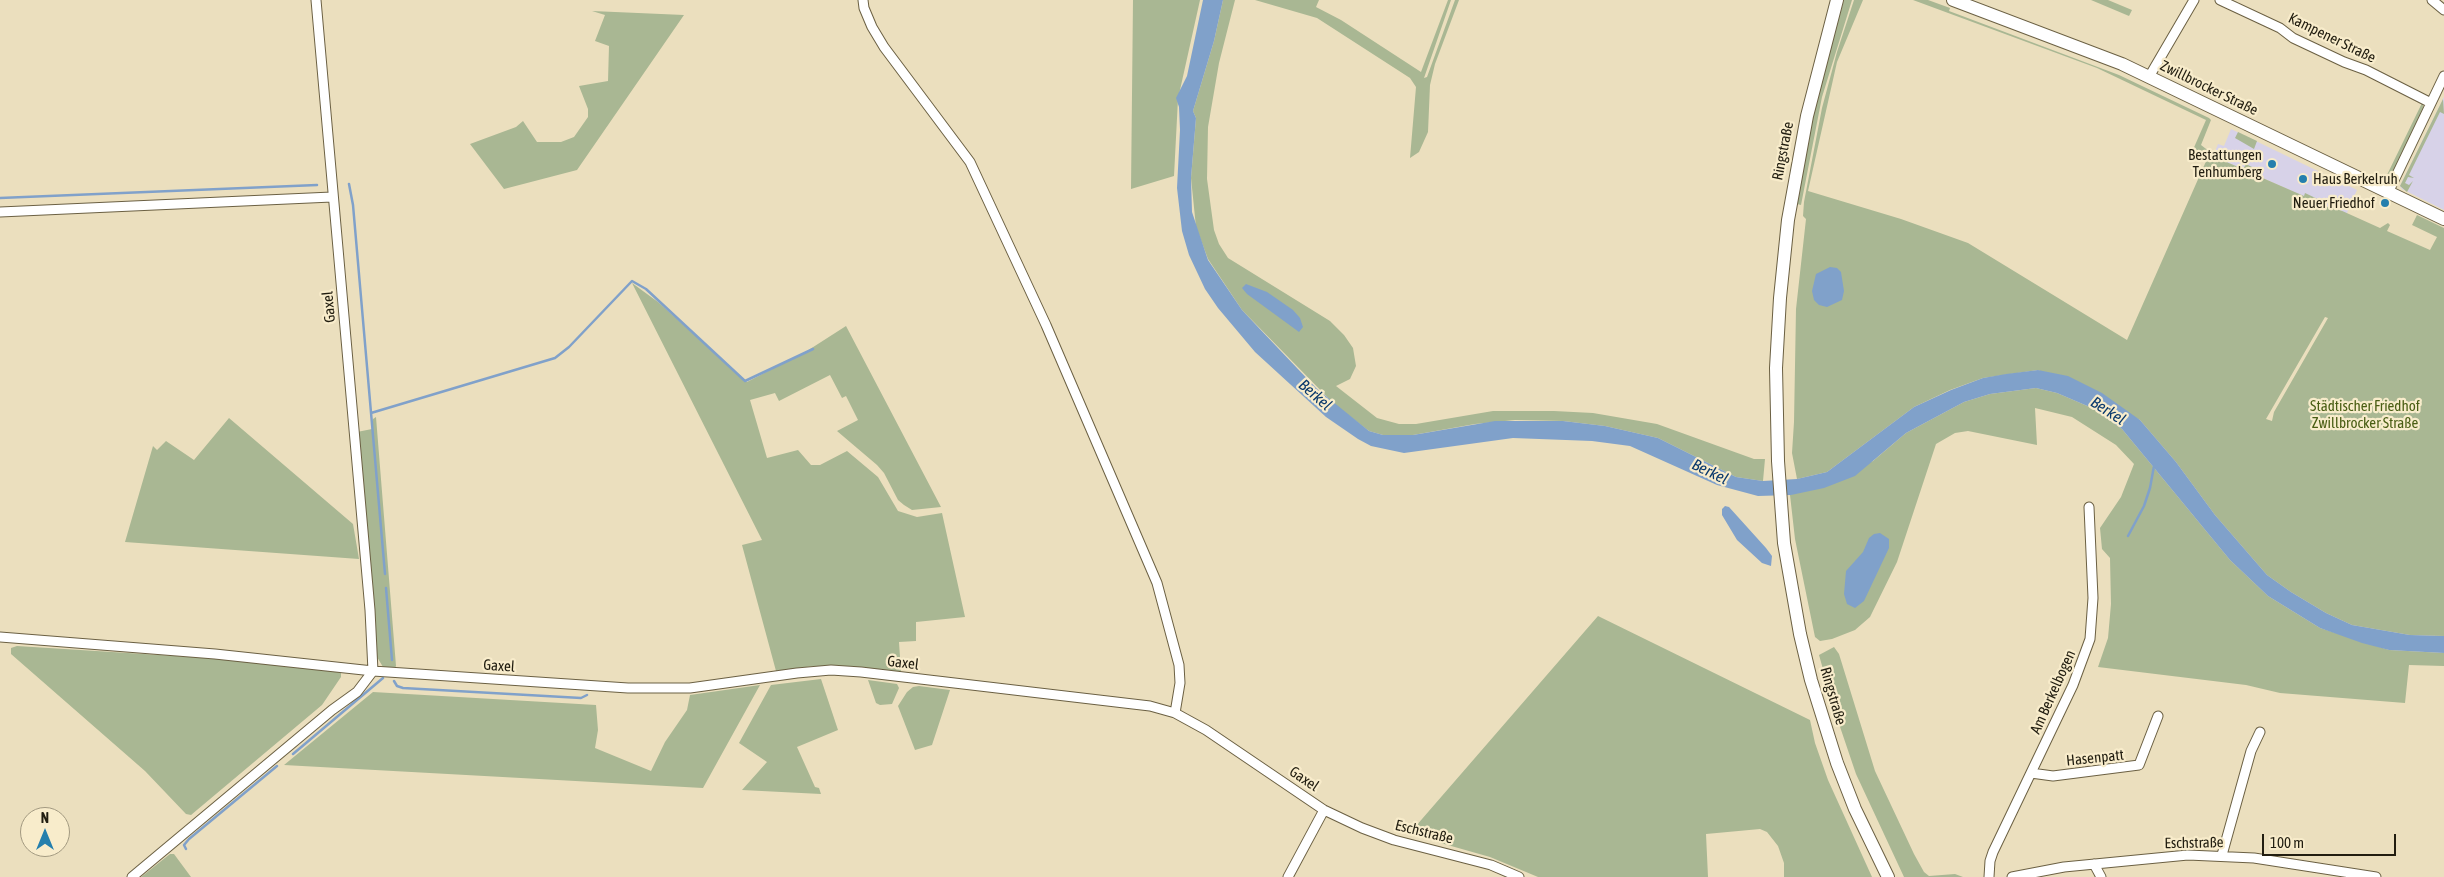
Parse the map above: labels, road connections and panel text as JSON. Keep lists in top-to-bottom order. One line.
{"streets":{"main road":["Zwillbrocker Straße","Ringstraße"],"street":["Kampener Straße","Gaxel","Am Berkelbogen","Hasenpatt","Eschstraße"]},"crossings":[["Gaxel","Eschstraße"],["Am Berkelbogen","Hasenpatt"]],"water":["Berkel"],"parks":["Städtischer Friedhof Zwillbrocker Straße"],"places":["Bestattungen Tenhumberg","Haus Berkelruh","Neuer Friedhof"],"scale_bar":"100 m","north":"top"}
